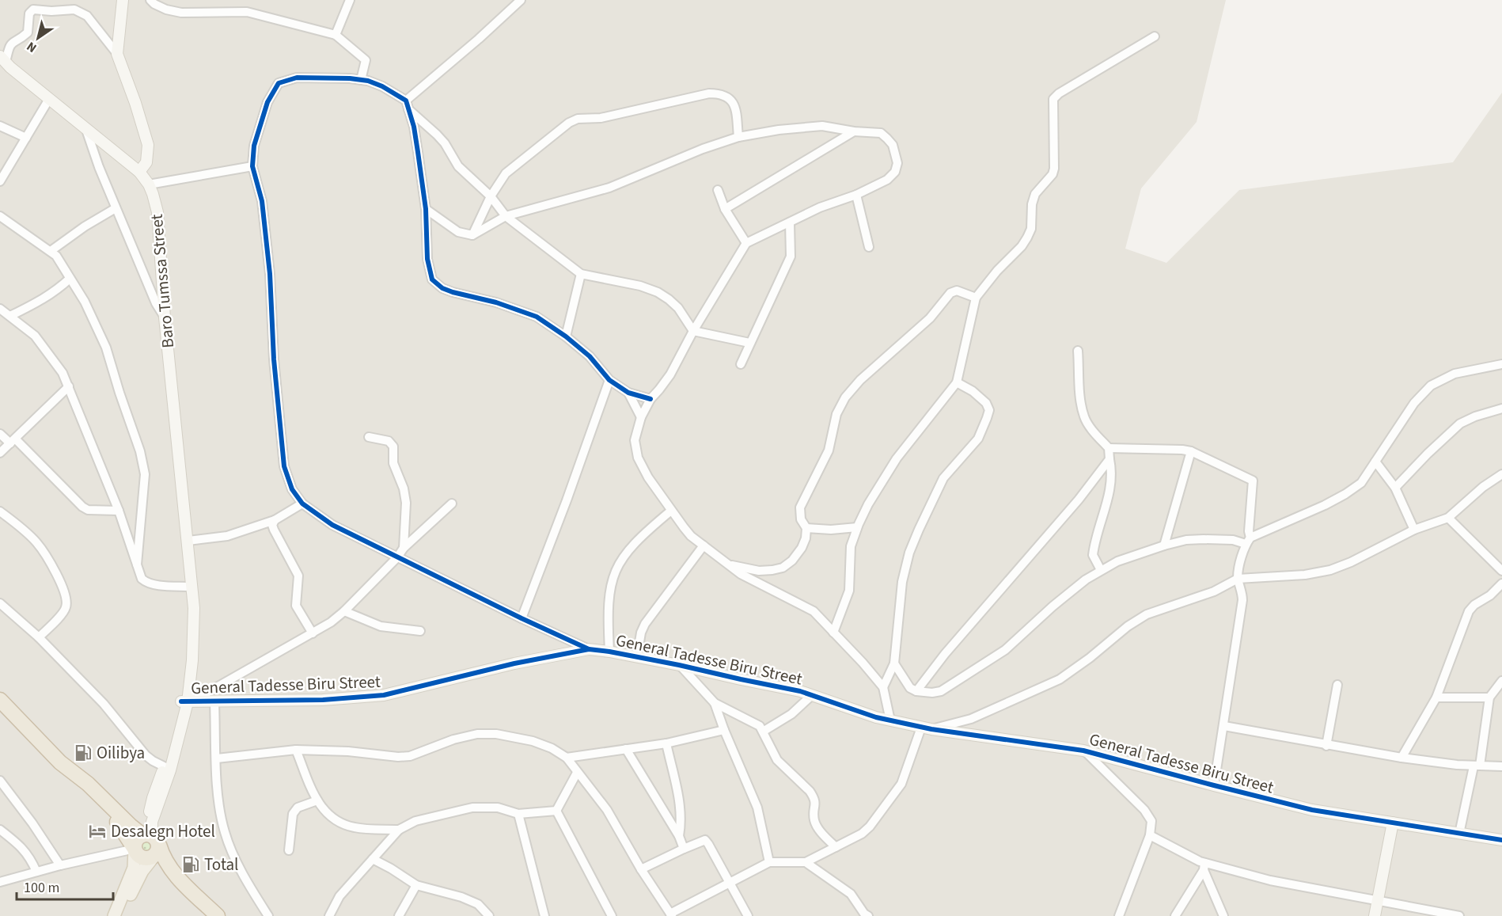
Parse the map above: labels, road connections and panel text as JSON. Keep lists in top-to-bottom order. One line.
{"streets":{"street":["Baro Tumssa Street","General Tadesse Biru Street"]},"crossings":[["Baro Tumssa Street","General Tadesse Biru Street"]],"places":{"fuel station":["Oilibya","Total"],"hotel":["Desalegn Hotel"]},"scale_bar":"100 m","north":"bottom left"}
